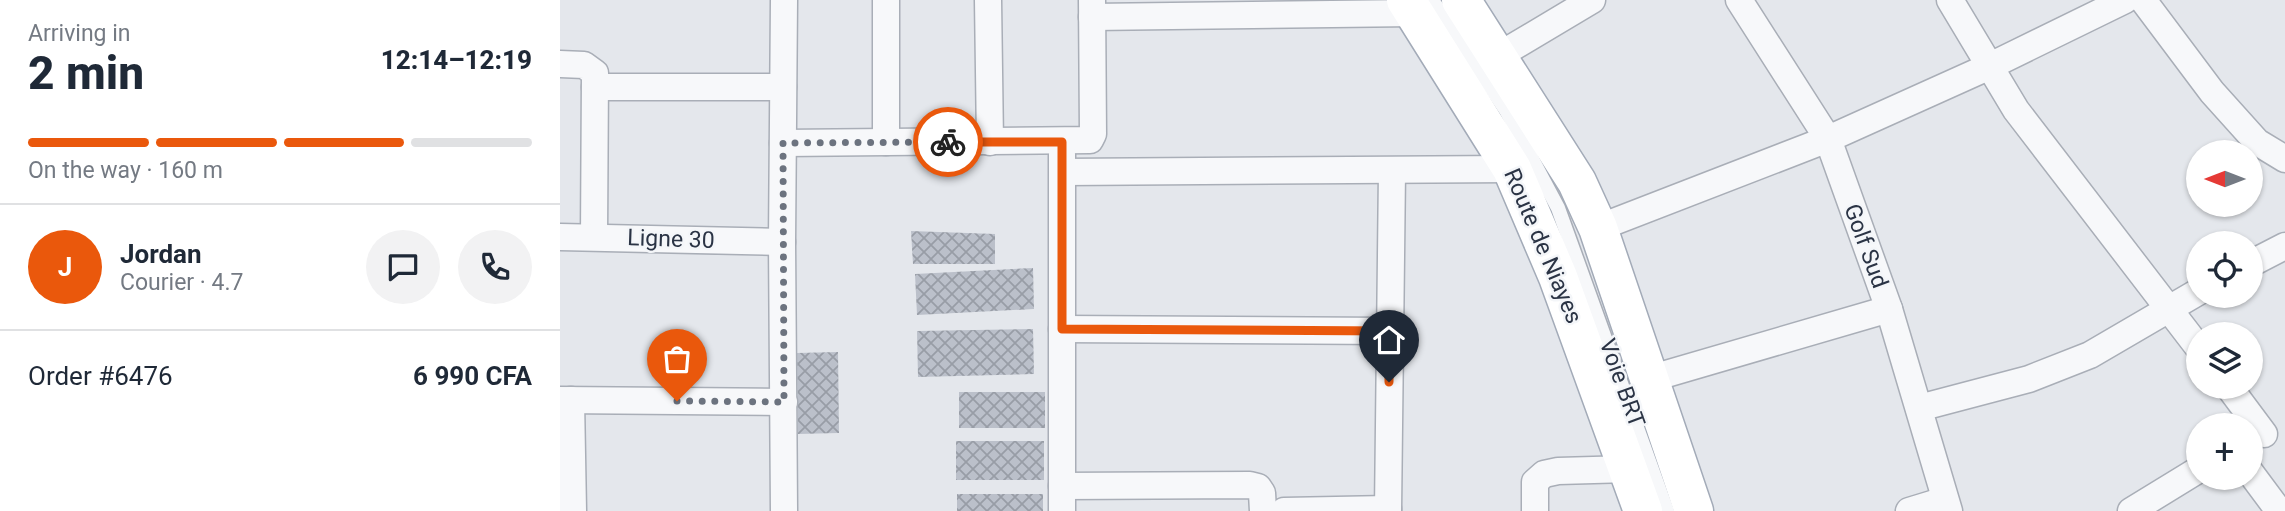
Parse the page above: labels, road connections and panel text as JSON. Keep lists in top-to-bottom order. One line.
{"streets":{"main road":["Route de Niayes"],"street":["Ligne 30","Golf Sud"],"lane":["Voie BRT"]},"crossings":[["Route de Niayes","Voie BRT"]],"north":"left","page":{"heading":["2 min","Arriving in","12:14–12:19"],"panel":["Jordan","Courier · 4.7","Order #6476","6 990 CFA"],"bar":"On the way · 160 m","map_buttons":"+","round":"J"}}
